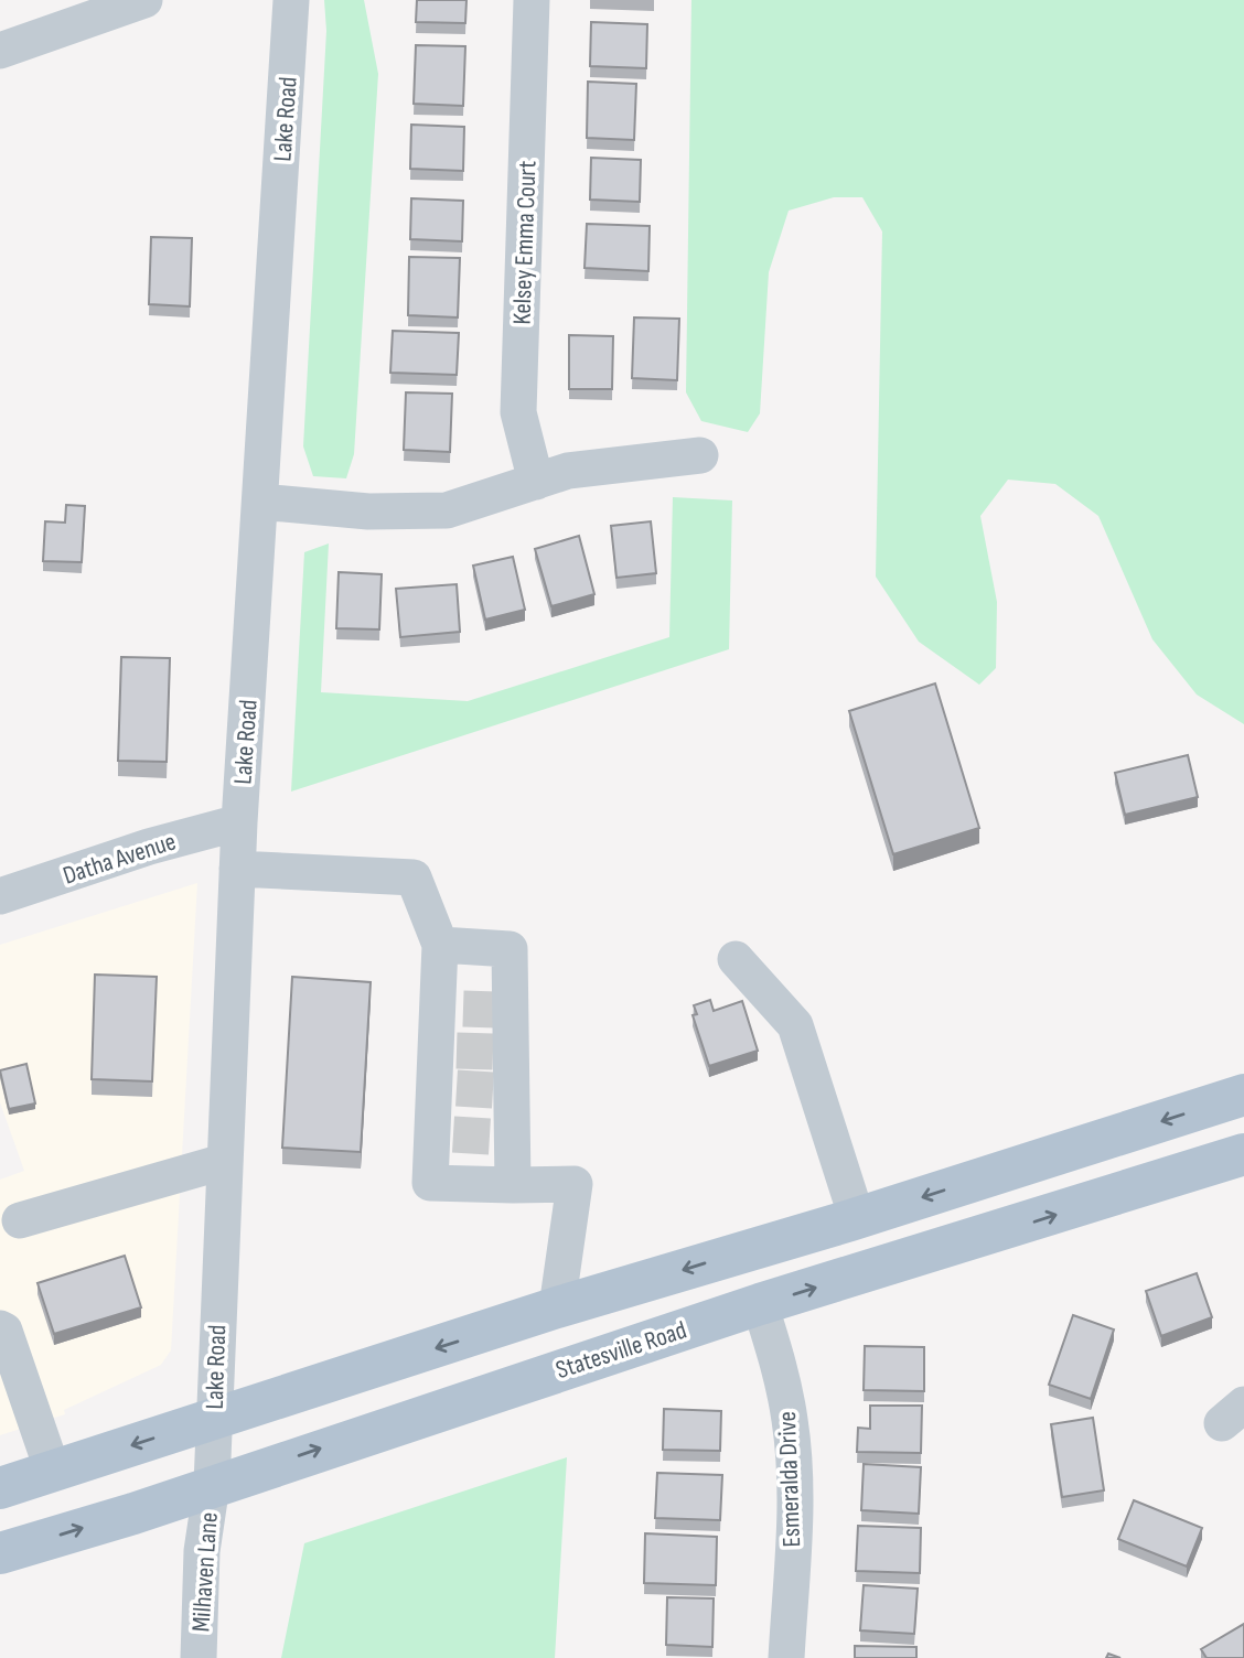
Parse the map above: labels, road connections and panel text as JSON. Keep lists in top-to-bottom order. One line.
{"streets":{"main road":["Statesville Road"],"street":["Lake Road","Kelsey Emma Court","Datha Avenue","Esmeralda Drive","Milhaven Lane"]},"crossings":[["Lake Road","Datha Avenue"],["Lake Road","Statesville Road"],["Lake Road","Milhaven Lane"],["Statesville Road","Esmeralda Drive"],["Statesville Road","Milhaven Lane"]]}
